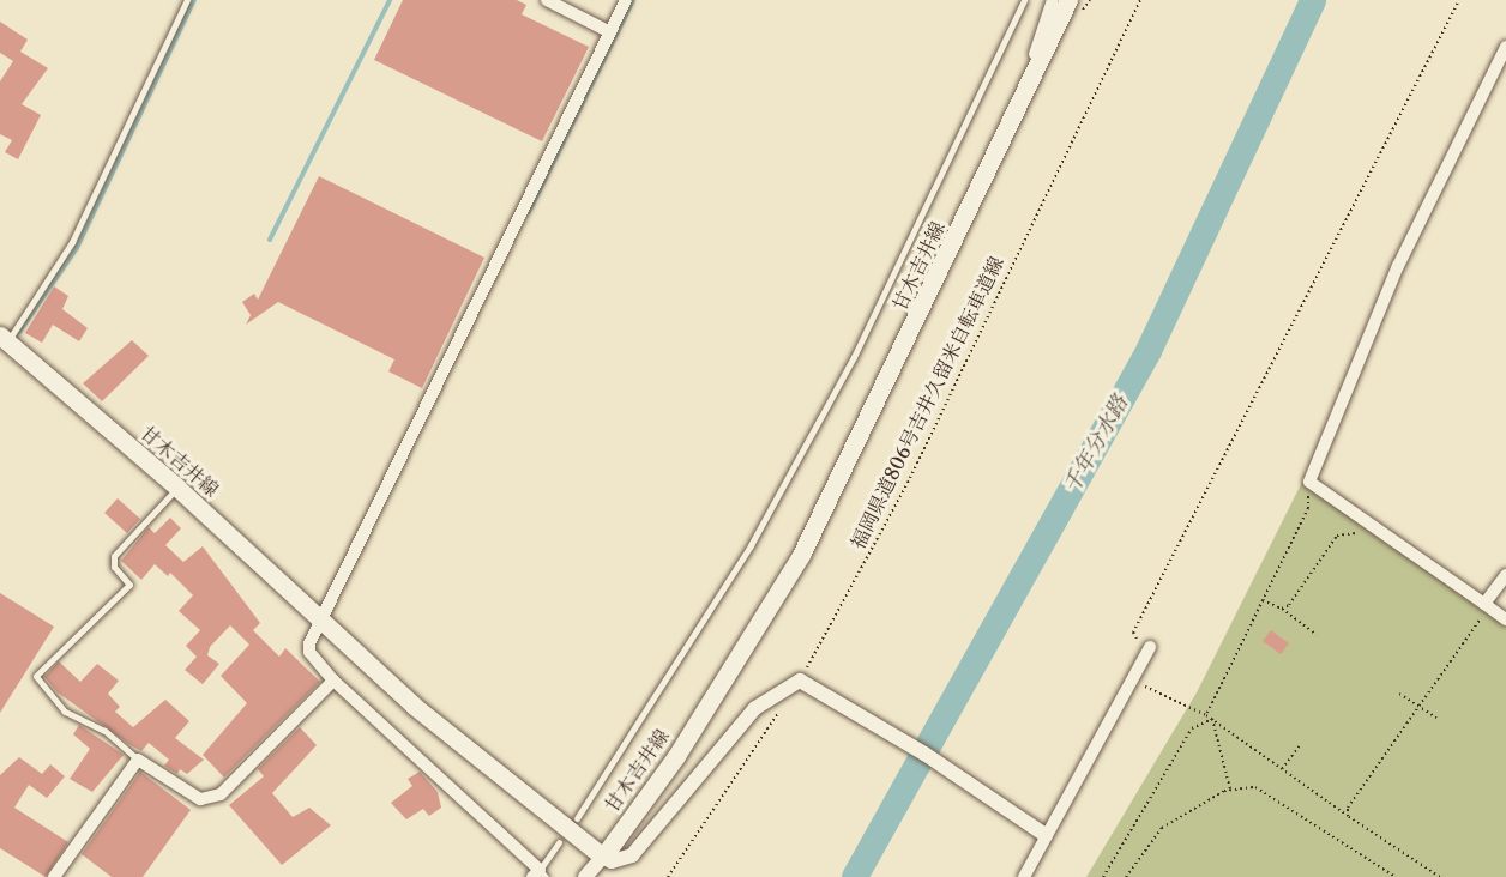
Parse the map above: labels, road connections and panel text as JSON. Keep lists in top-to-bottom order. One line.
{"streets":{"main road":["甘木吉井線"],"path":["福岡県道806号吉井久留米自転車道線"]},"water":["千年分水路"]}
